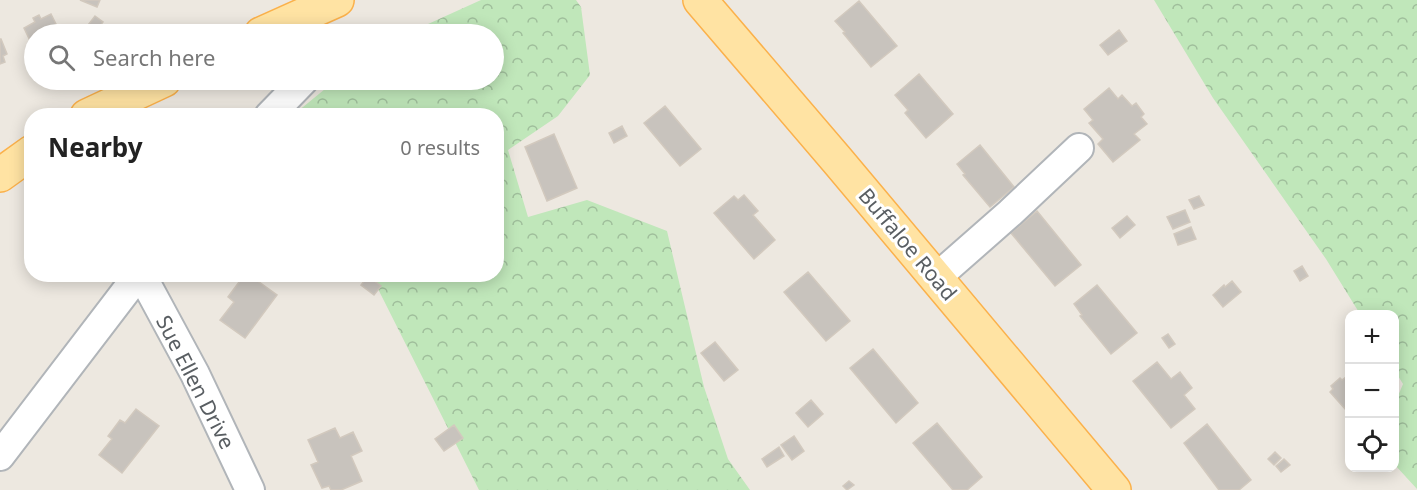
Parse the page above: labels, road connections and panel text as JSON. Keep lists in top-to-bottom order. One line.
{"streets":{"main road":["Buffaloe Road"],"street":["Sue Ellen Drive"]},"page":{"search":"Search here","heading":["Nearby","0 results"],"map_buttons":["+","−"]}}
